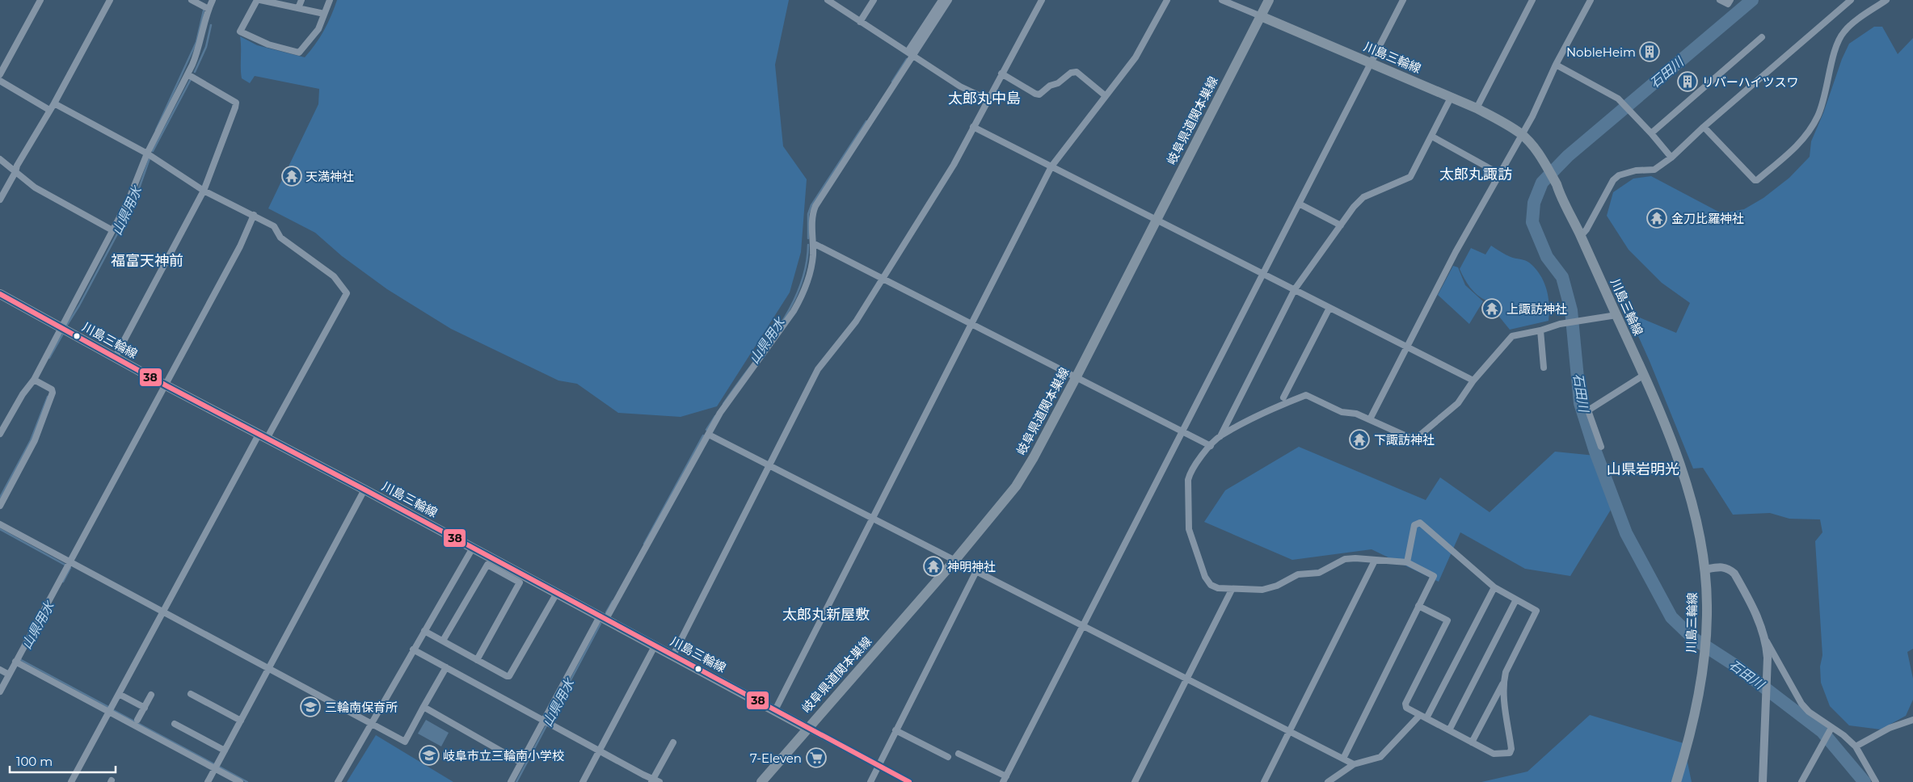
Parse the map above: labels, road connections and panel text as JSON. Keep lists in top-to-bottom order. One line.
{"streets":{"main road":["川島三輪線","岐阜県道関本巣線"]},"crossings":[["川島三輪線","岐阜県道関本巣線"]],"districts":["太郎丸中島","太郎丸諏訪","福富天神前","山県岩明光","太郎丸新屋敷"],"water":["石田川","山県用水"],"places":{"building":["NobleHeim","リバーハイツスワ"],"temple":["天満神社","金刀比羅神社","上諏訪神社","下諏訪神社","神明神社"],"school or university":["三輪南保育所","岐阜市立三輪南小学校"],"supermarket":["7-Eleven"]},"lines":["transit line 38"],"scale_bar":"100 m"}
